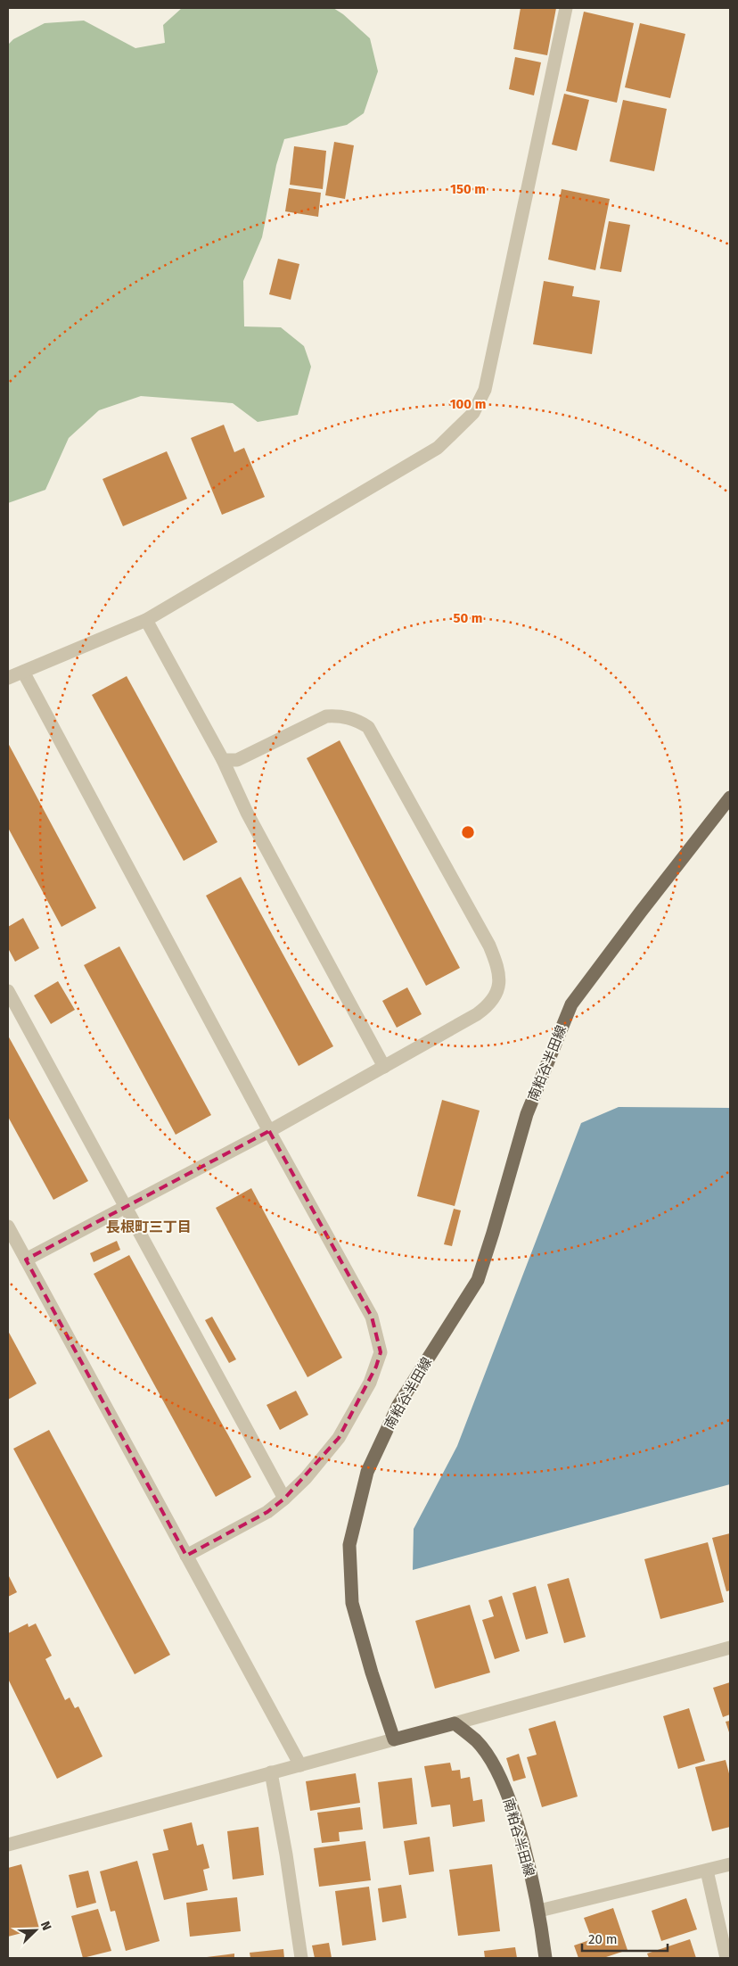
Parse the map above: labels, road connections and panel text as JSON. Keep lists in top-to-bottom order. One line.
{"streets":{"main road":["南粕谷半田線"]},"districts":["長根町三丁目"],"scale_bar":"20 m","north":"top right","rings":["150 m","100 m","50 m"]}
